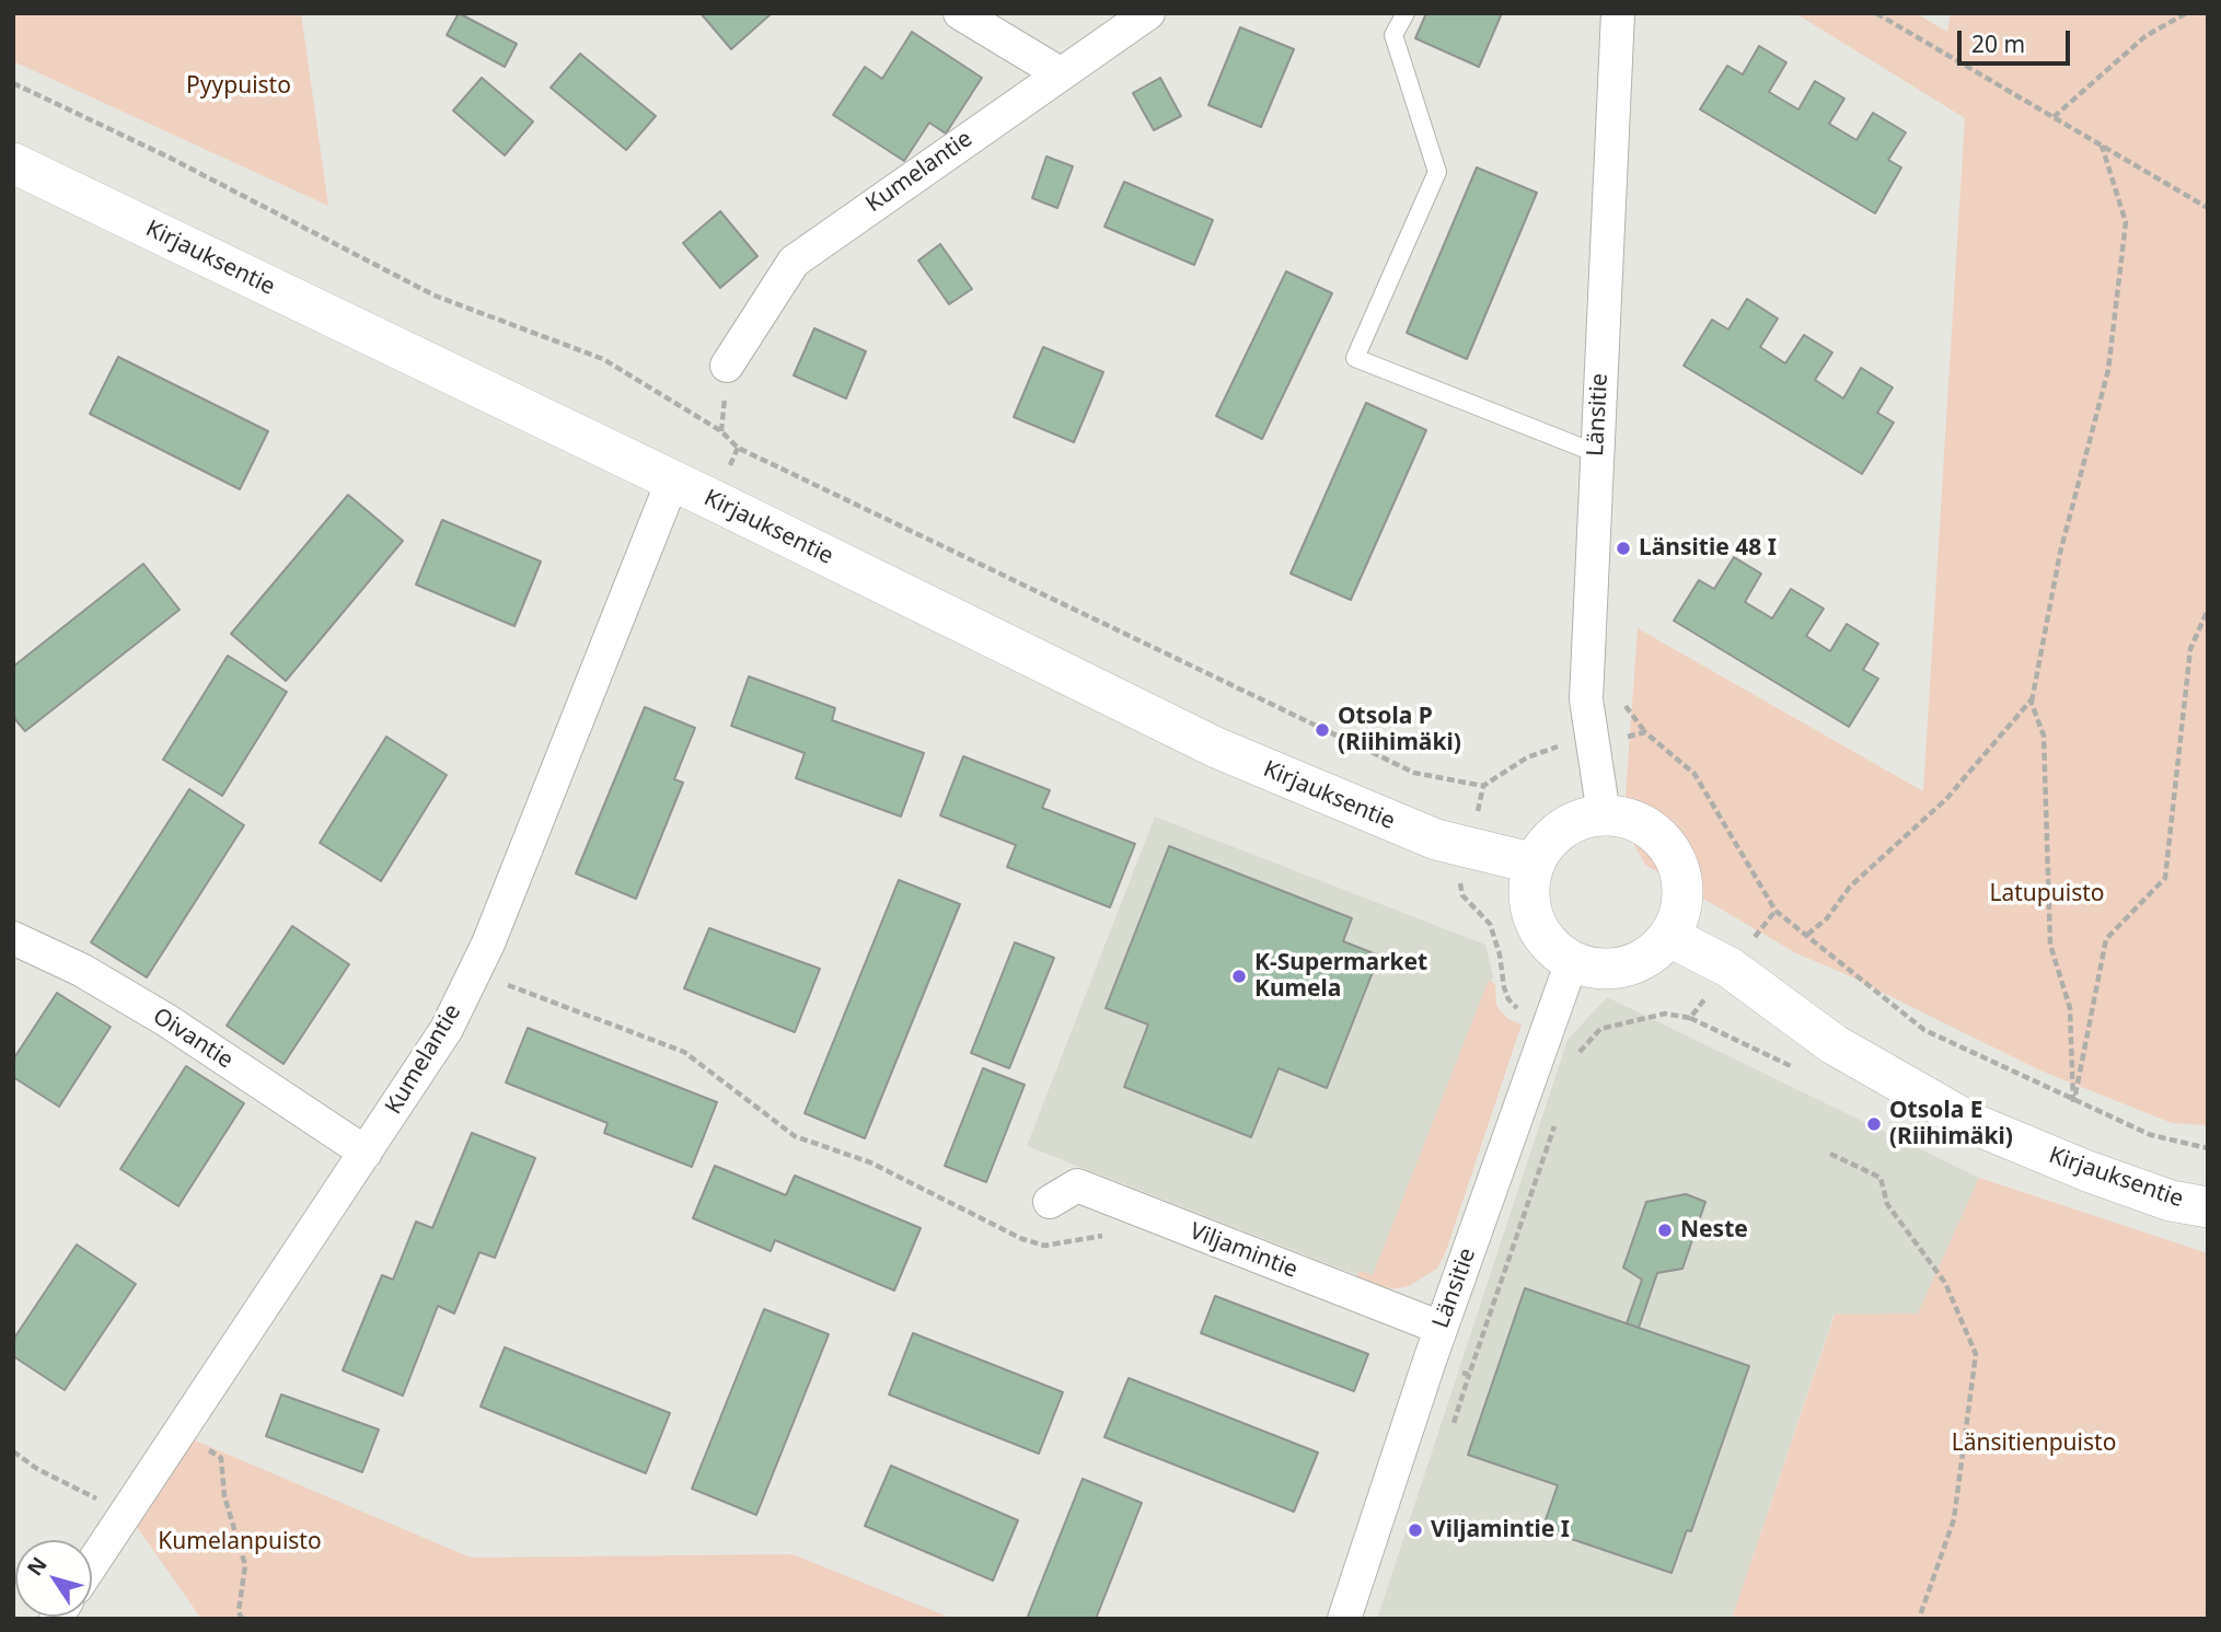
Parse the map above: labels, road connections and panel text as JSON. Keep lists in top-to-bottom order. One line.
{"streets":{"street":["Kumelantie","Kirjauksentie","Länsitie","Oivantie","Viljamintie"]},"crossings":[["Kumelantie","Kirjauksentie"],["Kumelantie","Oivantie"],["Kirjauksentie","Länsitie"],["Länsitie","Viljamintie"]],"parks":["Pyypuisto","Latupuisto","Länsitienpuisto","Kumelanpuisto"],"places":["Länsitie 48 I","Otsola P (Riihimäki)","K-Supermarket Kumela","Otsola E (Riihimäki)","Neste","Viljamintie I"],"scale_bar":"20 m","north":"top left"}
